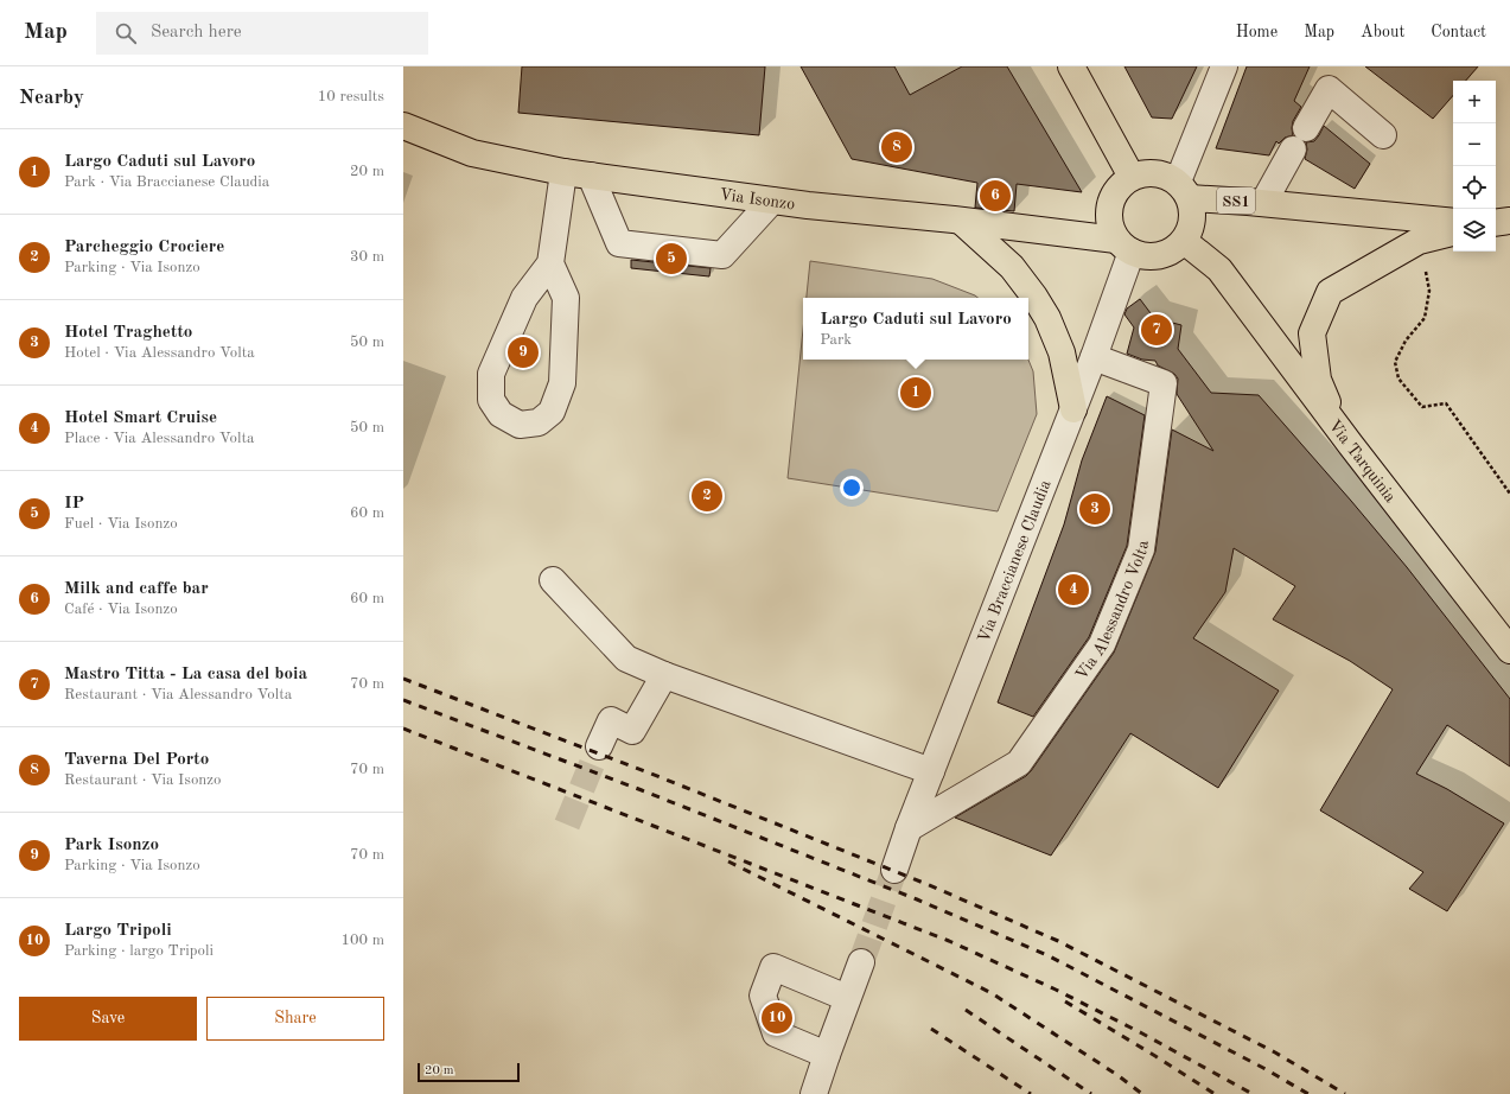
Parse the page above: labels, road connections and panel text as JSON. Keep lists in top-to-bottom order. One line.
{"streets":{"main road":["Via Isonzo","SS1","Via Tarquinia"],"street":["Via Braccianese Claudia","Via Alessandro Volta"]},"crossings":[["Via Isonzo","SS1"],["Via Isonzo","Via Tarquinia"],["Via Isonzo","Via Braccianese Claudia"],["SS1","Via Tarquinia"],["SS1","Via Braccianese Claudia"],["Via Tarquinia","Via Braccianese Claudia"],["Via Braccianese Claudia","Via Alessandro Volta"]],"scale_bar":"20 m","page":{"header":"Map","search":"Search here","nav":["Home","Map","About","Contact"],"heading":["Nearby","10 results"],"map_buttons":["+","−"],"list":[{"mark":"1","name":"Largo Caduti sul Lavoro","note":"Park · Via Braccianese Claudia","value":"20 m"},{"mark":"2","name":"Parcheggio Crociere","note":"Parking · Via Isonzo","value":"30 m"},{"mark":"3","name":"Hotel Traghetto","note":"Hotel · Via Alessandro Volta","value":"50 m"},{"mark":"4","name":"Hotel Smart Cruise","note":"Place · Via Alessandro Volta","value":"50 m"},{"mark":"5","name":"IP","note":"Fuel · Via Isonzo","value":"60 m"},{"mark":"6","name":"Milk and caffe bar","note":"Café · Via Isonzo","value":"60 m"},{"mark":"7","name":"Mastro Titta - La casa del boia","note":"Restaurant · Via Alessandro Volta","value":"70 m"},{"mark":"8","name":"Taverna Del Porto","note":"Restaurant · Via Isonzo","value":"70 m"},{"mark":"9","name":"Park Isonzo","note":"Parking · Via Isonzo","value":"70 m"},{"mark":"10","name":"Largo Tripoli","note":"Parking · largo Tripoli","value":"100 m"}],"pins":["8","6","5","7","9","1","2","3","4","10"],"popup":["Largo Caduti sul Lavoro","Park"],"buttons":["Save","Share"],"scale":"20 m"}}
